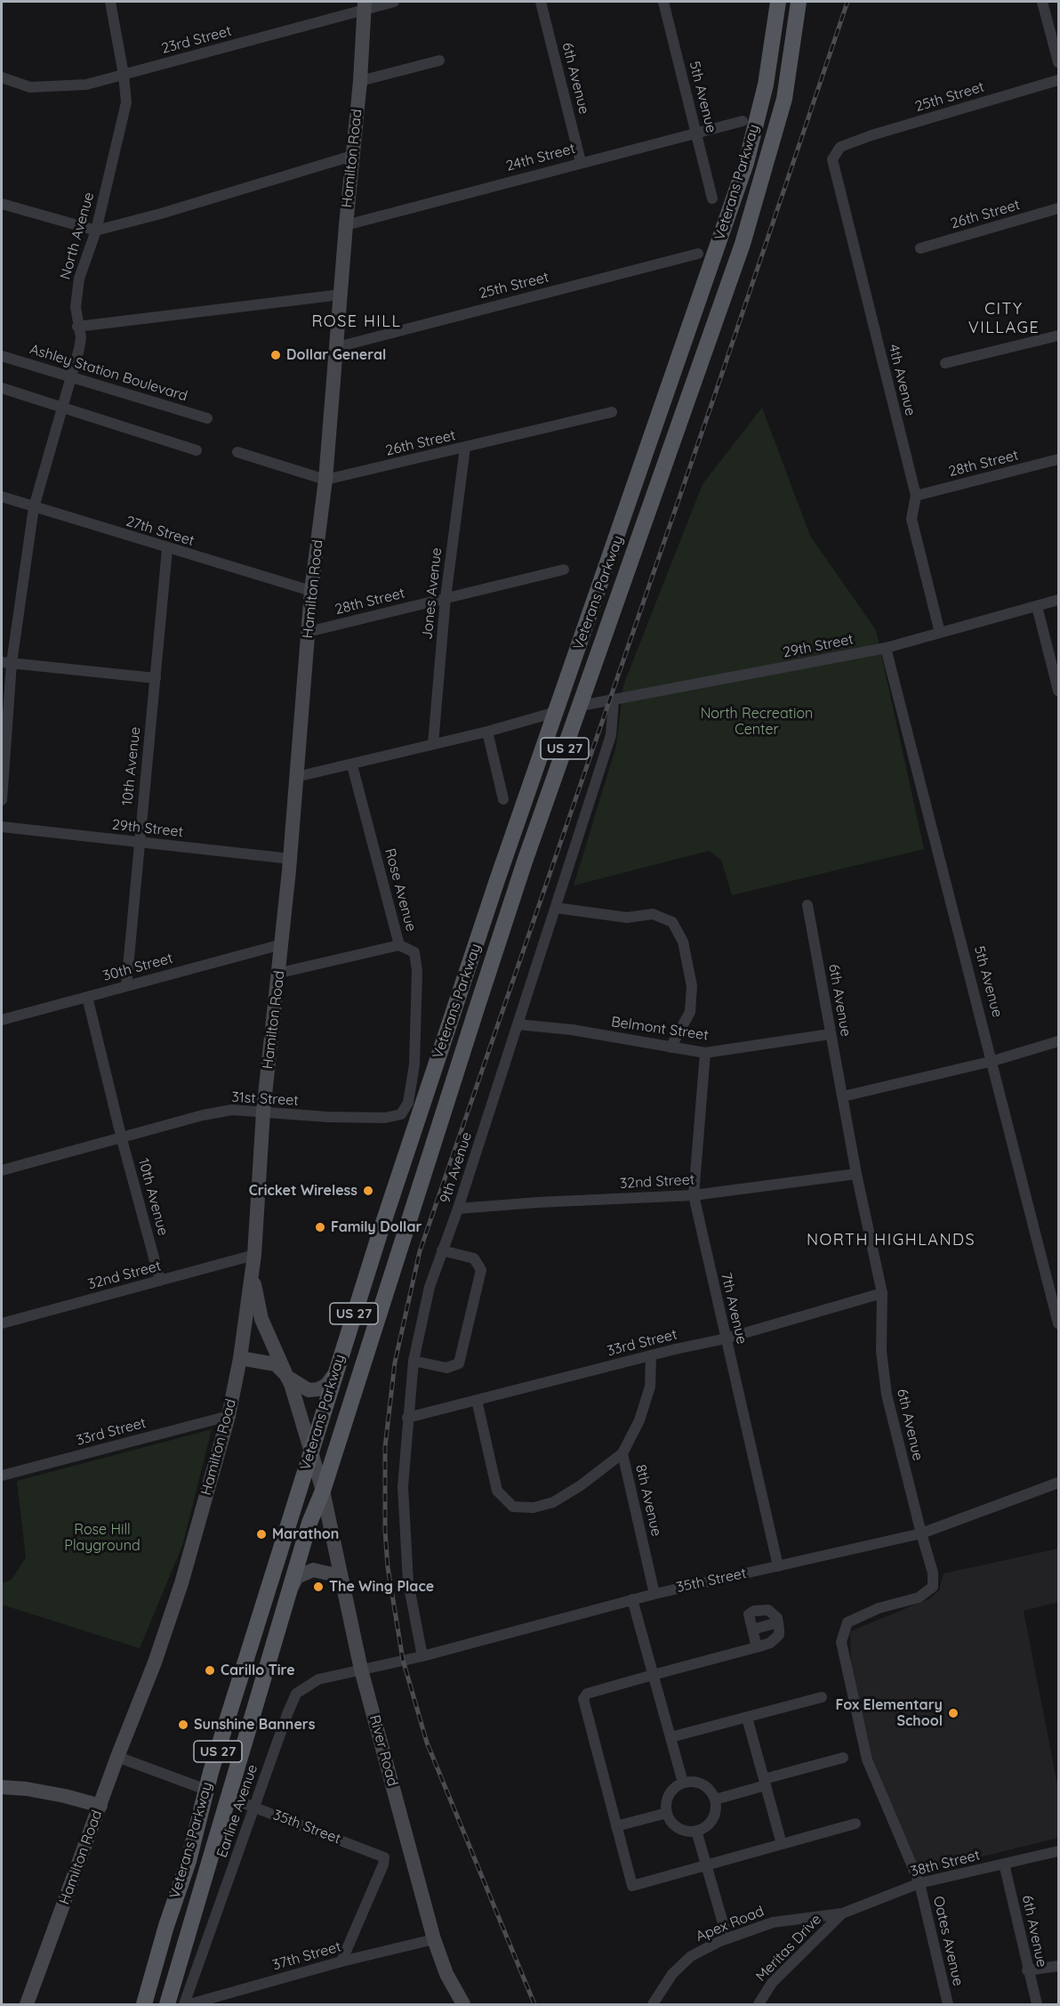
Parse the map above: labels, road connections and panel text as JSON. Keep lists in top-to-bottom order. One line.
{"streets":{"main road":["Veterans Parkway","US 27"],"street":["23rd Street","6th Avenue","5th Avenue","25th Street","24th Street","Hamilton Road","26th Street","North Avenue","Ashley Station Boulevard","4th Avenue","28th Street","27th Street","Jones Avenue","29th Street","10th Avenue","Rose Avenue","30th Street","Belmont Street","31st Street","9th Avenue","32nd Street","7th Avenue","33rd Street","8th Avenue","35th Street","River Road","Earline Avenue","38th Street","Apex Road","Oates Avenue","Meritas Drive","37th Street"]},"crossings":[["23rd Street","Hamilton Road"],["23rd Street","North Avenue"],["6th Avenue","24th Street"],["6th Avenue","Belmont Street"],["6th Avenue","32nd Street"],["6th Avenue","33rd Street"],["6th Avenue","35th Street"],["6th Avenue","38th Street"],["6th Avenue","Oates Avenue"],["5th Avenue","24th Street"],["5th Avenue","29th Street"],["25th Street","Hamilton Road"],["25th Street","4th Avenue"],["24th Street","Hamilton Road"],["Hamilton Road","26th Street"],["Hamilton Road","28th Street"],["Hamilton Road","27th Street"],["Hamilton Road","29th Street"],["Hamilton Road","30th Street"],["Hamilton Road","31st Street"],["Hamilton Road","32nd Street"],["Hamilton Road","33rd Street"],["Hamilton Road","River Road"],["Veterans Parkway","29th Street"],["Veterans Parkway","35th Street"],["Veterans Parkway","River Road"],["26th Street","Jones Avenue"],["North Avenue","Ashley Station Boulevard"],["North Avenue","27th Street"],["4th Avenue","28th Street"],["4th Avenue","29th Street"],["28th Street","Jones Avenue"],["27th Street","10th Avenue"],["29th Street","10th Avenue"],["29th Street","9th Avenue"],["10th Avenue","30th Street"],["10th Avenue","31st Street"],["10th Avenue","32nd Street"],["Rose Avenue","31st Street"],["Belmont Street","9th Avenue"],["Belmont Street","7th Avenue"],["9th Avenue","32nd Street"],["9th Avenue","33rd Street"],["9th Avenue","35th Street"],["32nd Street","7th Avenue"],["7th Avenue","33rd Street"],["7th Avenue","35th Street"],["33rd Street","8th Avenue"],["8th Avenue","35th Street"],["35th Street","River Road"],["35th Street","Earline Avenue"],["35th Street","37th Street"],["River Road","Earline Avenue"],["River Road","37th Street"],["38th Street","Apex Road"],["38th Street","Oates Avenue"],["38th Street","Meritas Drive"],["Apex Road","Meritas Drive"]],"districts":["CITY VILLAGE","ROSE HILL","NORTH HIGHLANDS"],"parks":["North Recreation Center","Rose Hill Playground"],"places":["Dollar General","Cricket Wireless","Family Dollar","Marathon","The Wing Place","Carillo Tire","Fox Elementary School","Sunshine Banners"]}
